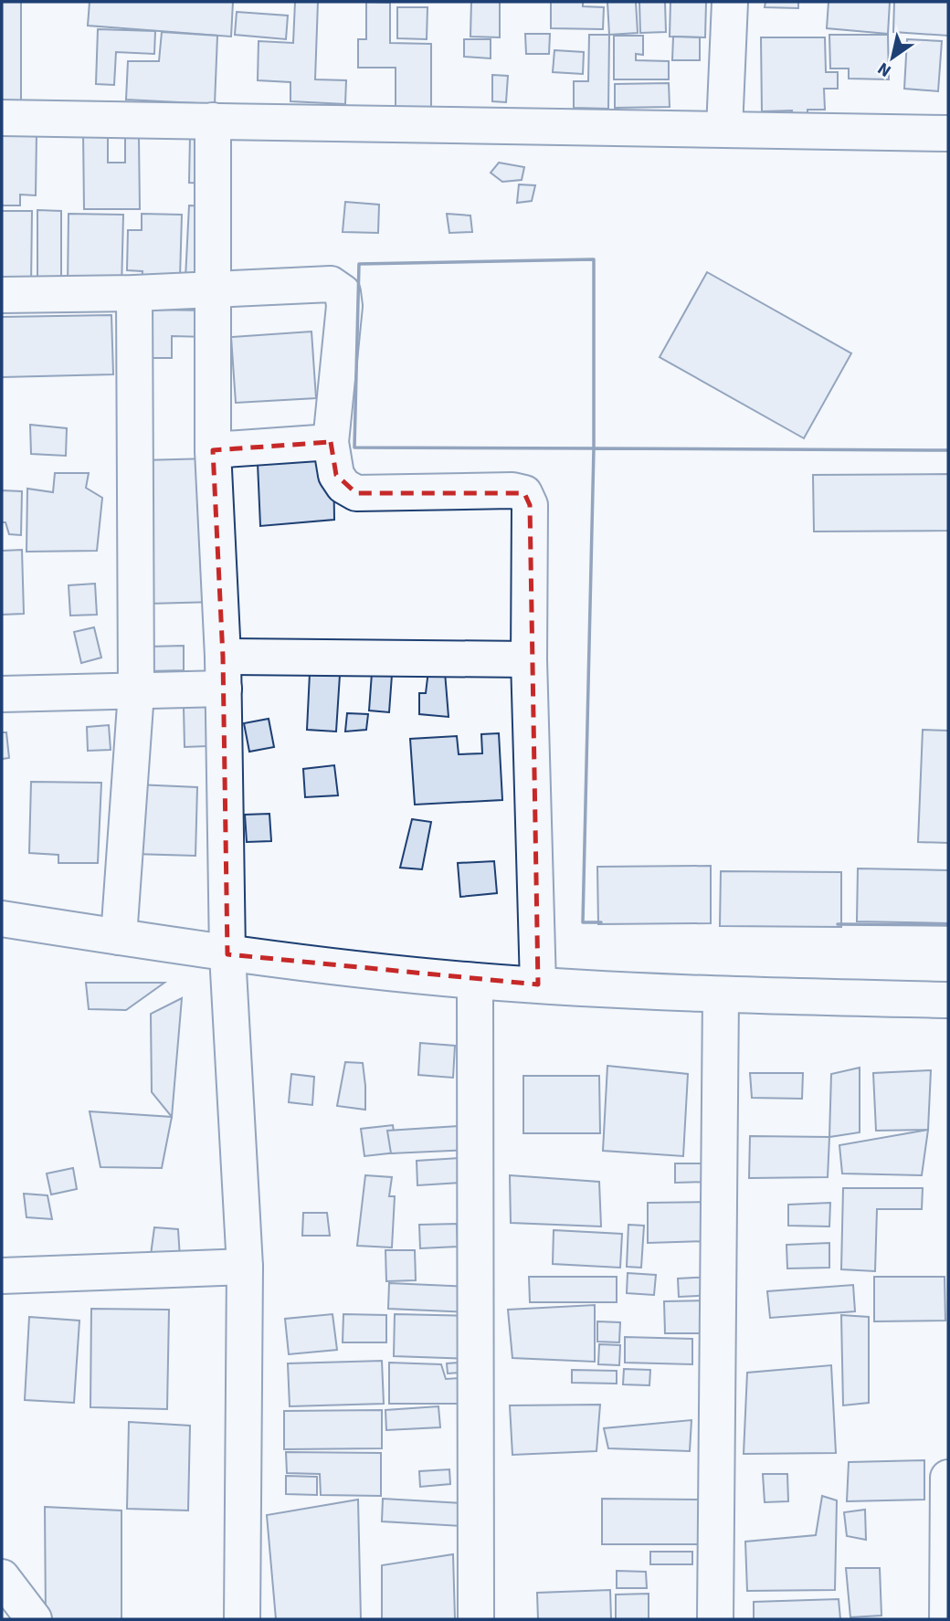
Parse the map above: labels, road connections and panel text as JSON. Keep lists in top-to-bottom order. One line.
{"north":"bottom left"}
